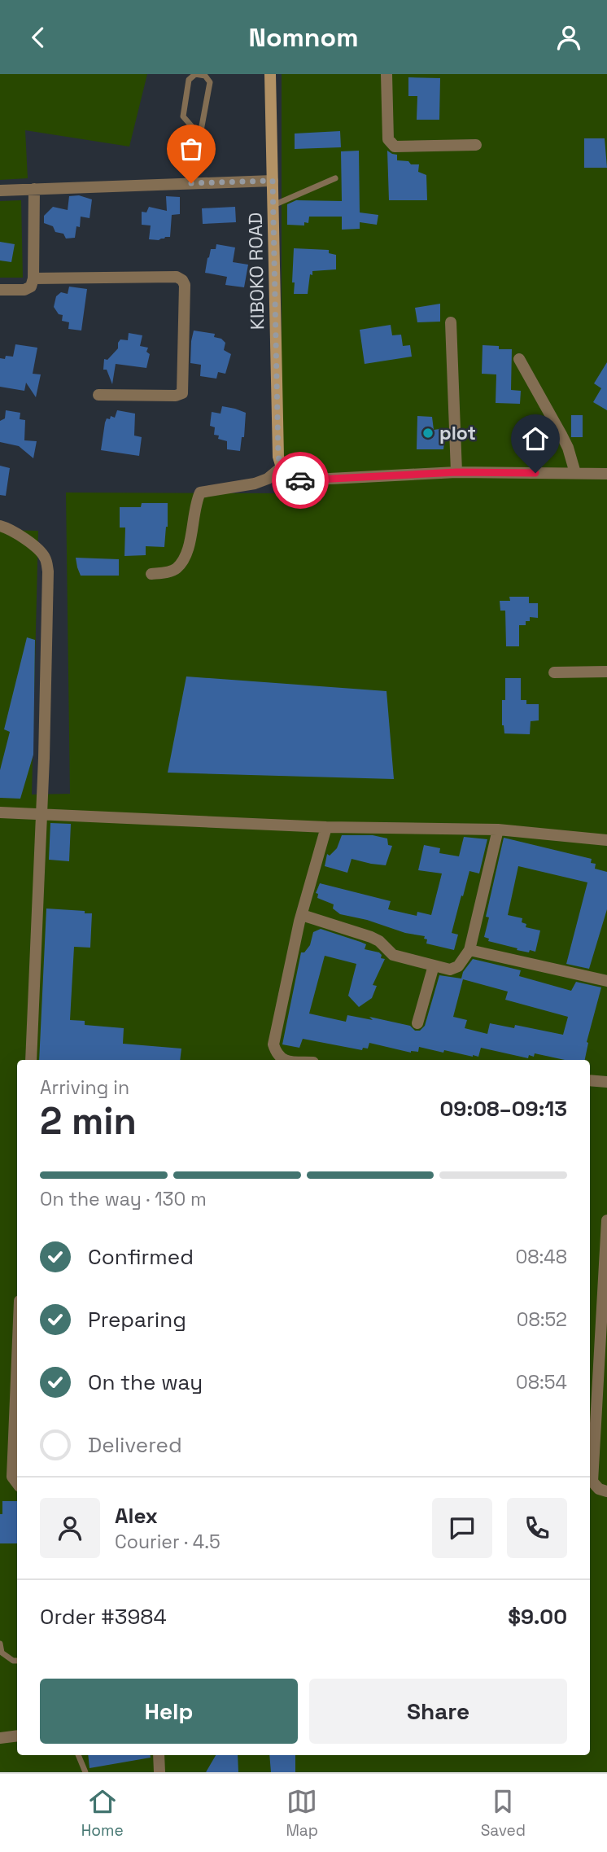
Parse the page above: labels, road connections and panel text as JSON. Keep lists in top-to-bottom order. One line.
{"streets":{"street":["KIBOKO ROAD"]},"places":["plot"],"page":{"header":"Nomnom","heading":["2 min","Arriving in","09:08–09:13"],"panel":["Alex","Courier · 4.5","Order #3984","$9.00"],"bar":"On the way · 130 m","list":[["Confirmed","08:48"],["Preparing","08:52"],["On the way","08:54"],"Delivered"],"buttons":["Help","Share"],"tabs":["Home","Map","Saved"]}}
